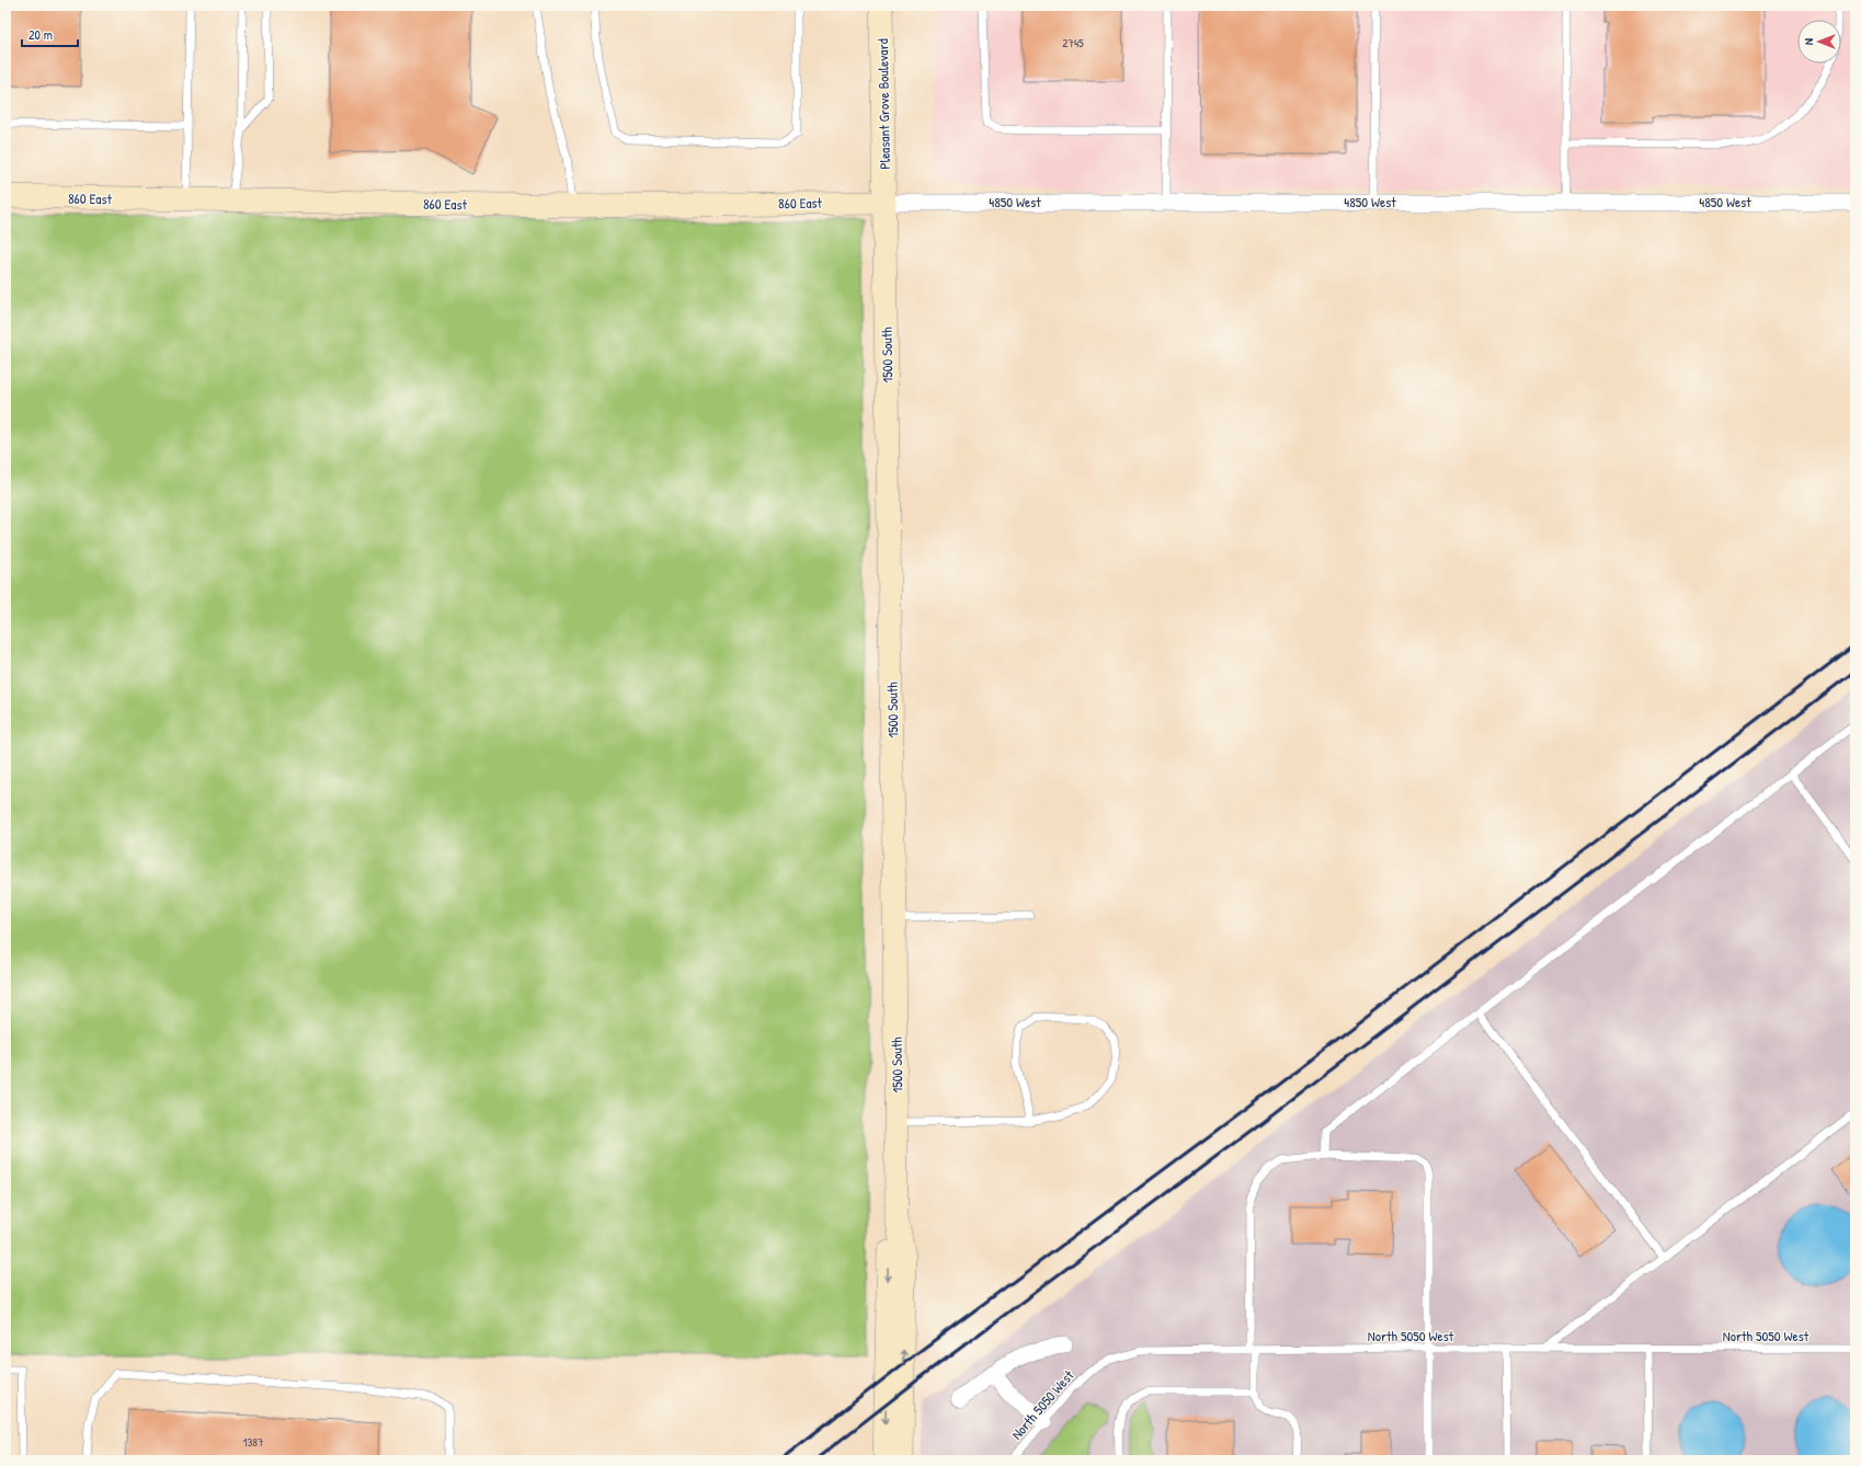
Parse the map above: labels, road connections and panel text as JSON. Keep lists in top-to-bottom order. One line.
{"streets":{"street":["Pleasant Grove Boulevard","860 East","4850 West","1500 South"],"lane":["North 5050 West"]},"crossings":[["Pleasant Grove Boulevard","860 East"],["Pleasant Grove Boulevard","4850 West"],["Pleasant Grove Boulevard","1500 South"],["860 East","4850 West"],["860 East","1500 South"],["4850 West","1500 South"]],"house_numbers":["2745","1387"],"scale_bar":"20 m","north":"left"}
